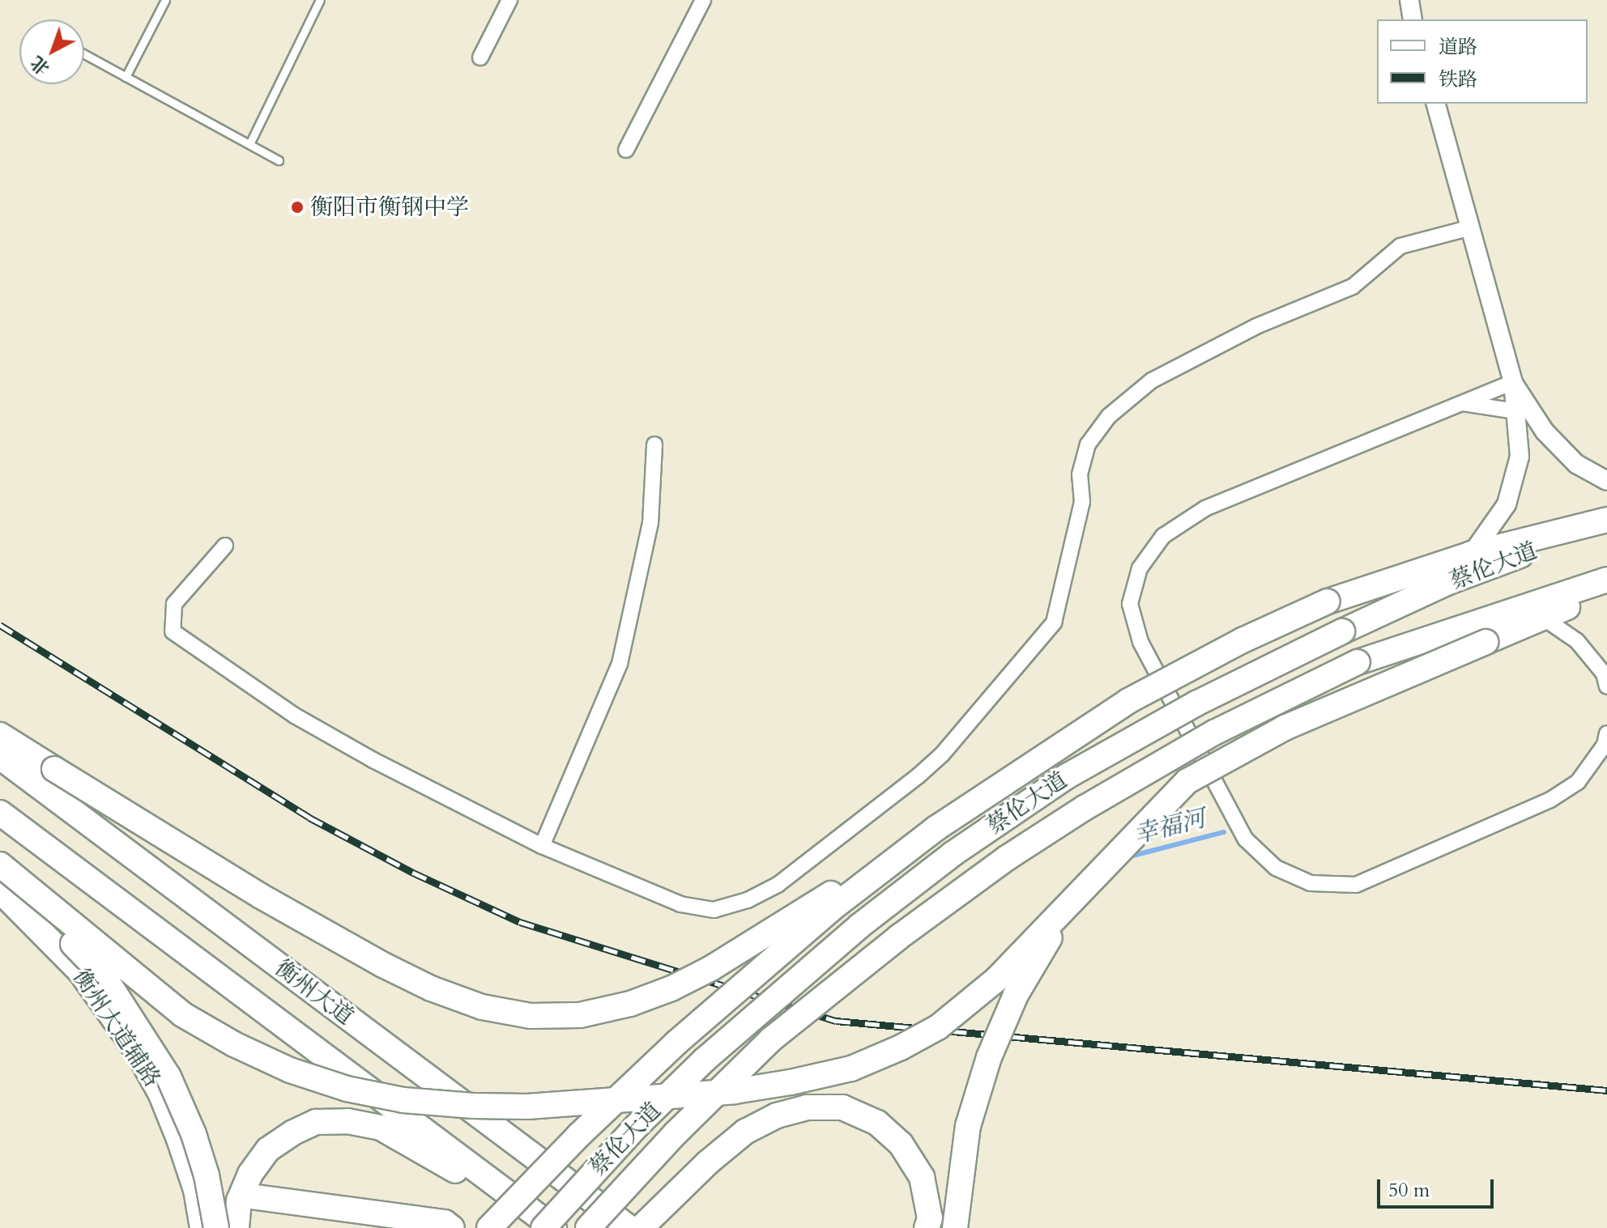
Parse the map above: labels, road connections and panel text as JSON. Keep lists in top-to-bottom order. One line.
{"streets":{"main road":["蔡伦大道","衡州大道","衡州大道辅路"]},"water":["幸福河"],"places":["衡阳市衡钢中学"],"legend":["道路","铁路"],"scale_bar":"50 m","north":"bottom left"}
